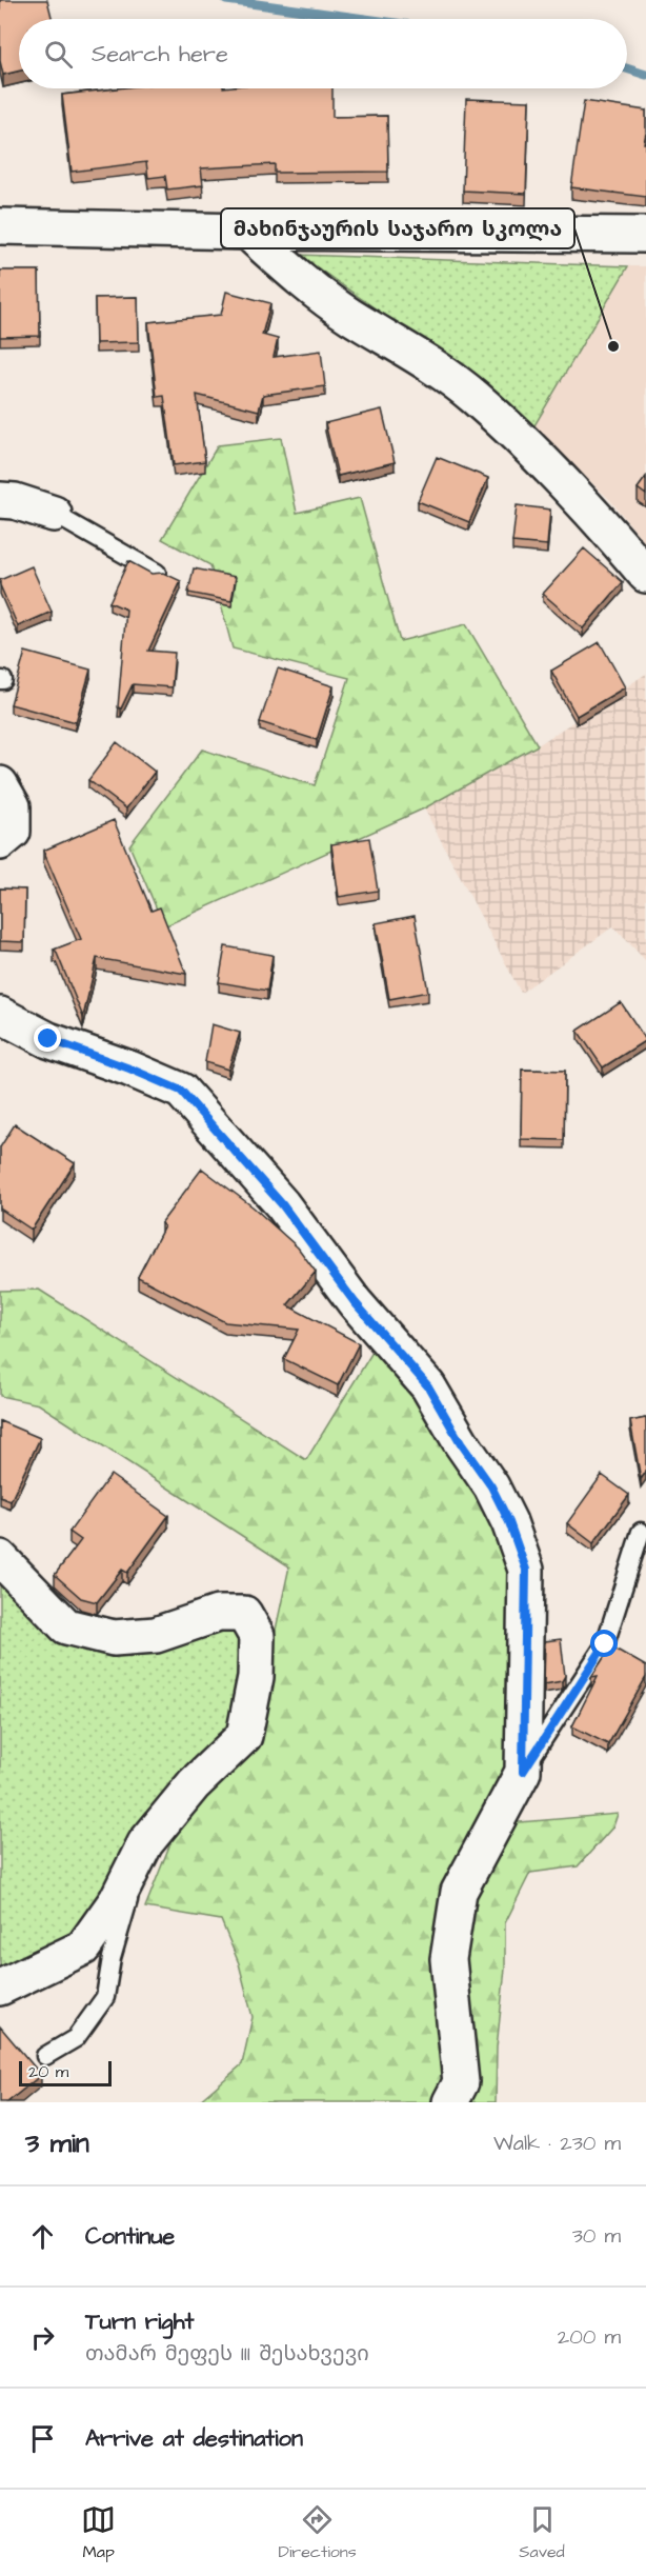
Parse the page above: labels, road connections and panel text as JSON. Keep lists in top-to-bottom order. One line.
{"places":["მახინჯაურის საჯარო სკოლა"],"scale_bar":"20 m","page":{"search":"Search here","scale":"20 m","heading":["3 min","Walk · 230 m"],"list":[["Continue","30 m"],["Turn right","თამარ მეფეს III შესახვევი","200 m"],"Arrive at destination"],"nav":["Map","Directions","Saved"]}}
